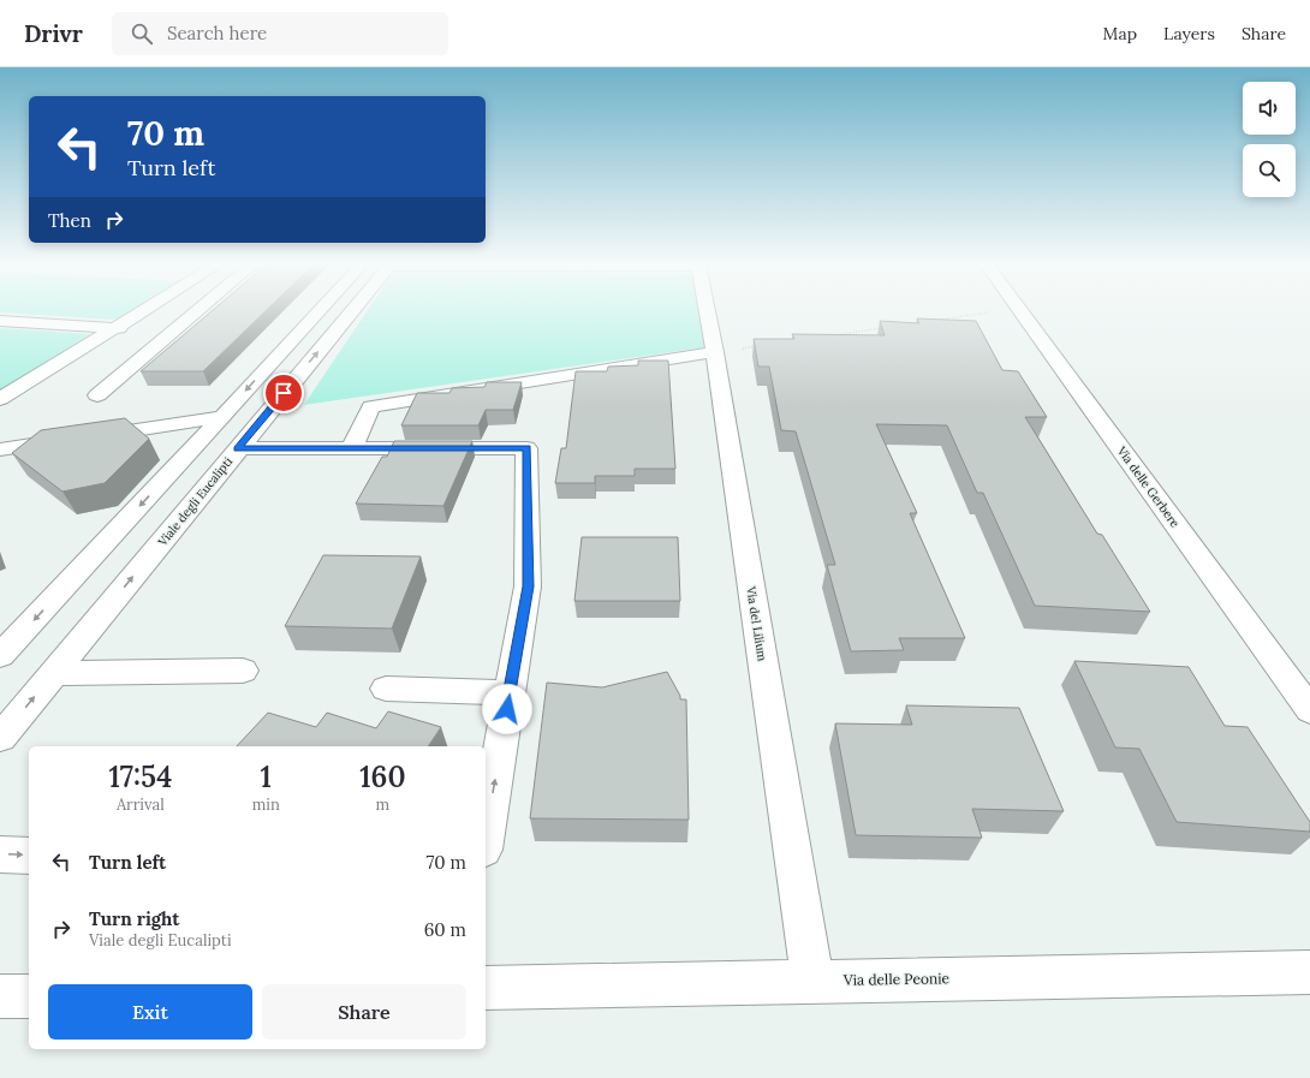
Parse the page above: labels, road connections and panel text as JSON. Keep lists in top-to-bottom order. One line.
{"streets":{"street":["Via delle Gerbere","Viale degli Eucalipti","Via del Lilium","Via delle Peonie"]},"crossings":[["Via del Lilium","Via delle Peonie"]],"page":{"header":"Drivr","search":"Search here","nav":["Map","Layers","Share"],"turn":["70 m","Turn left"],"then":"Then","eta":["17:54","Arrival","1","min","160","m"],"list":[{"name":"Turn left","value":"70 m"},{"name":"Turn right","note":"Viale degli Eucalipti","value":"60 m"}],"buttons":["Exit","Share"]}}
